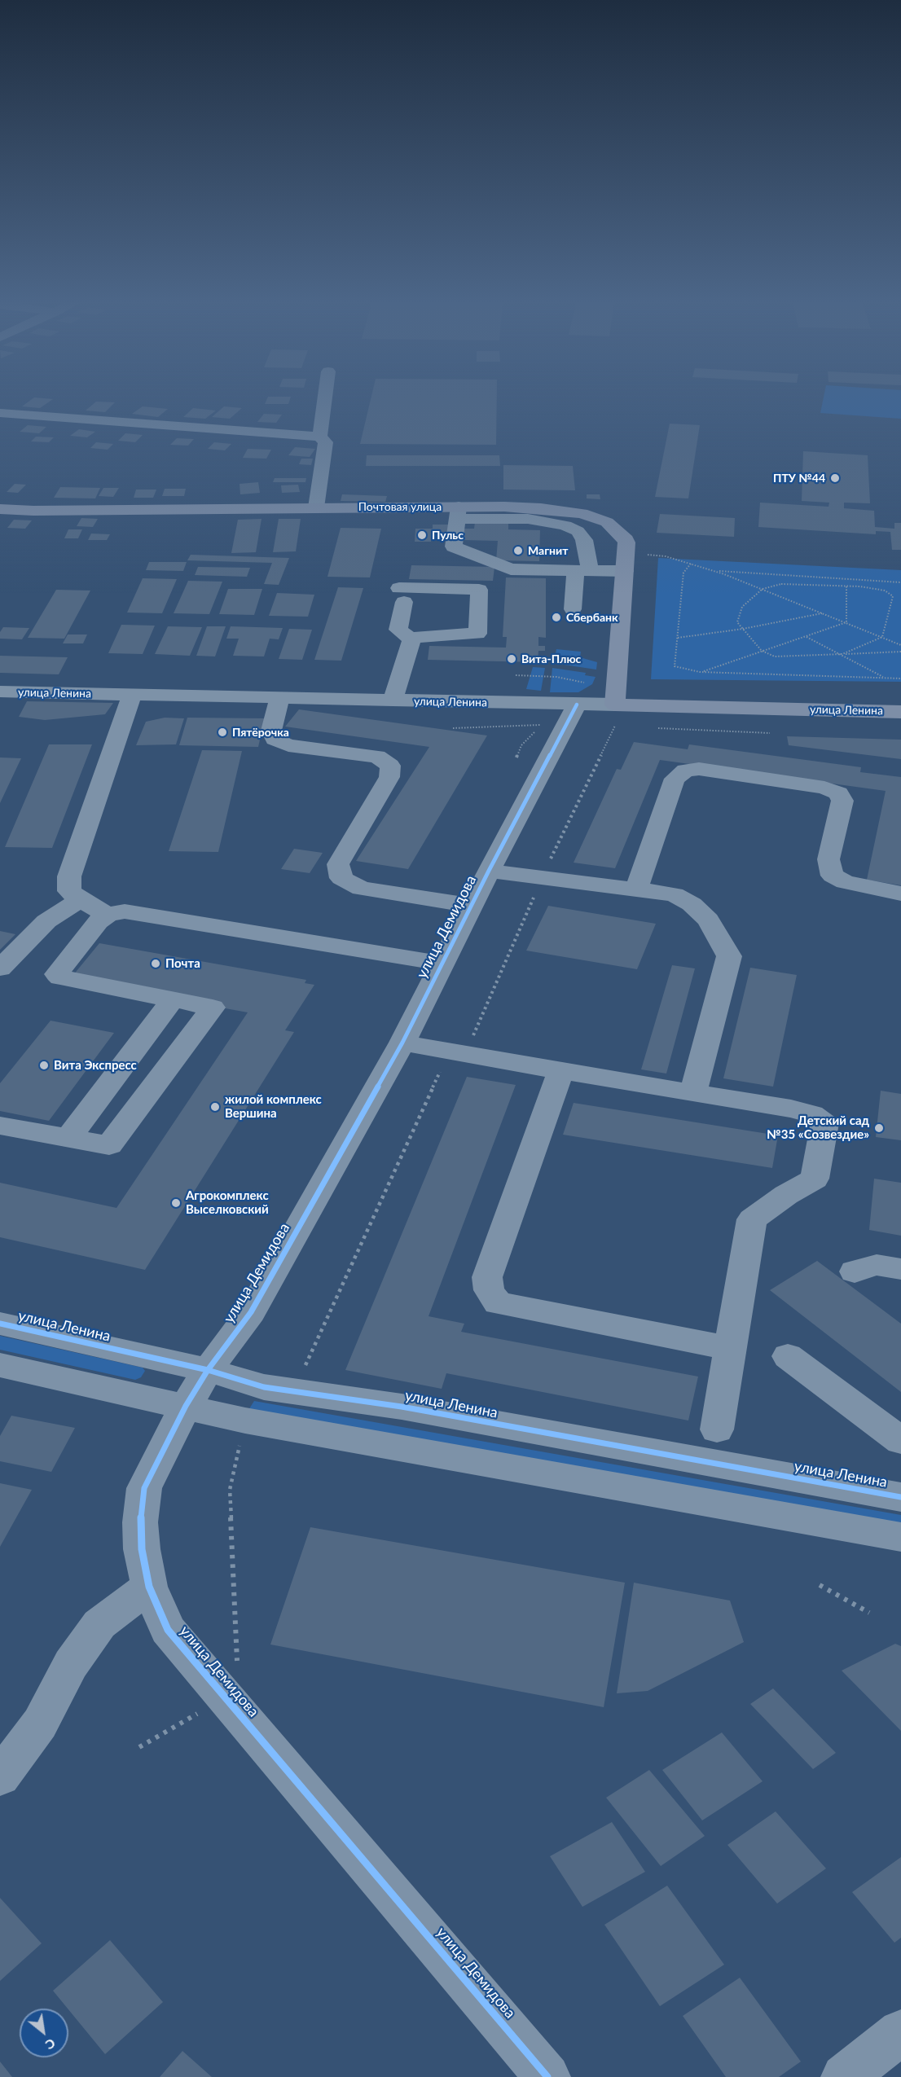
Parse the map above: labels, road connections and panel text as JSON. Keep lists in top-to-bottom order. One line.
{"streets":{"main road":["Почтовая улица","улица Ленина"],"street":["улица Демидова"]},"crossings":[["Почтовая улица","улица Ленина"],["улица Ленина","улица Демидова"]],"places":["ПТУ №44","Пульс","Магнит","Сбербанк","Вита-Плюс","Пятёрочка","Почта","Вита Экспресс","жилой комплекс Вершина","Детский сад №35 «Созвездие»","Агрокомплекс Выселковский"],"north":"bottom right"}
